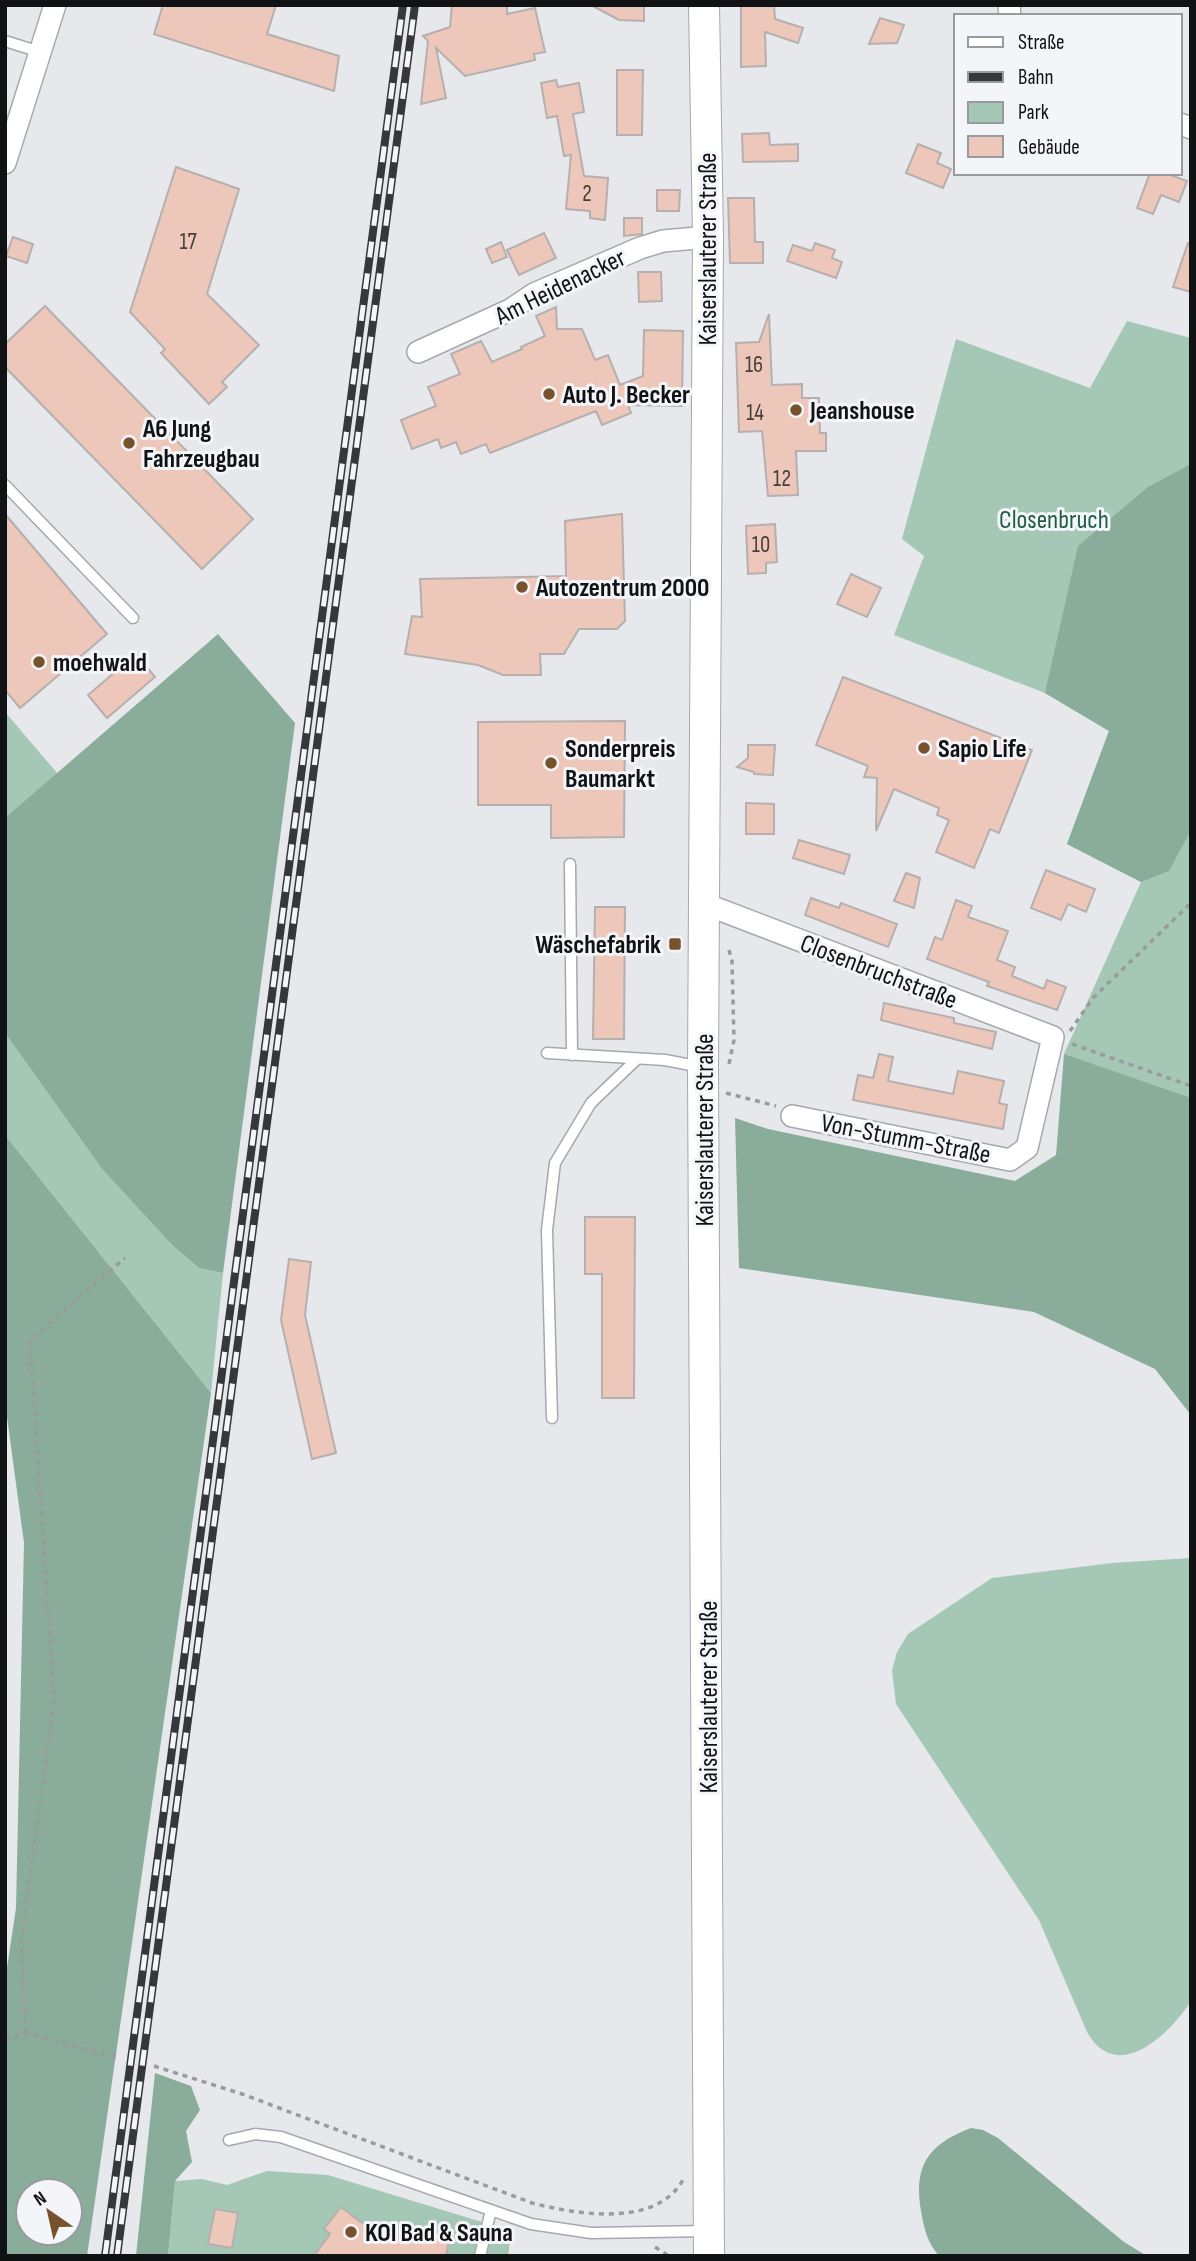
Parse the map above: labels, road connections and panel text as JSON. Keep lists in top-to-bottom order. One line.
{"streets":{"main road":["Kaiserslauterer Straße"],"street":["Am Heidenacker","Closenbruchstraße","Von-Stumm-Straße"]},"crossings":[["Kaiserslauterer Straße","Am Heidenacker"],["Kaiserslauterer Straße","Closenbruchstraße"],["Closenbruchstraße","Von-Stumm-Straße"]],"parks":["Closenbruch"],"places":{"other":["Auto J. Becker","Jeanshouse","A6 Jung Fahrzeugbau","Autozentrum 2000","moehwald","Sapio Life","Sonderpreis Baumarkt","KOI Bad & Sauna"],"transit":["Wäschefabrik"]},"house_numbers":["2","17","16","14","12","10"],"legend":["Straße","Bahn","Park","Gebäude"],"north":"top left"}
